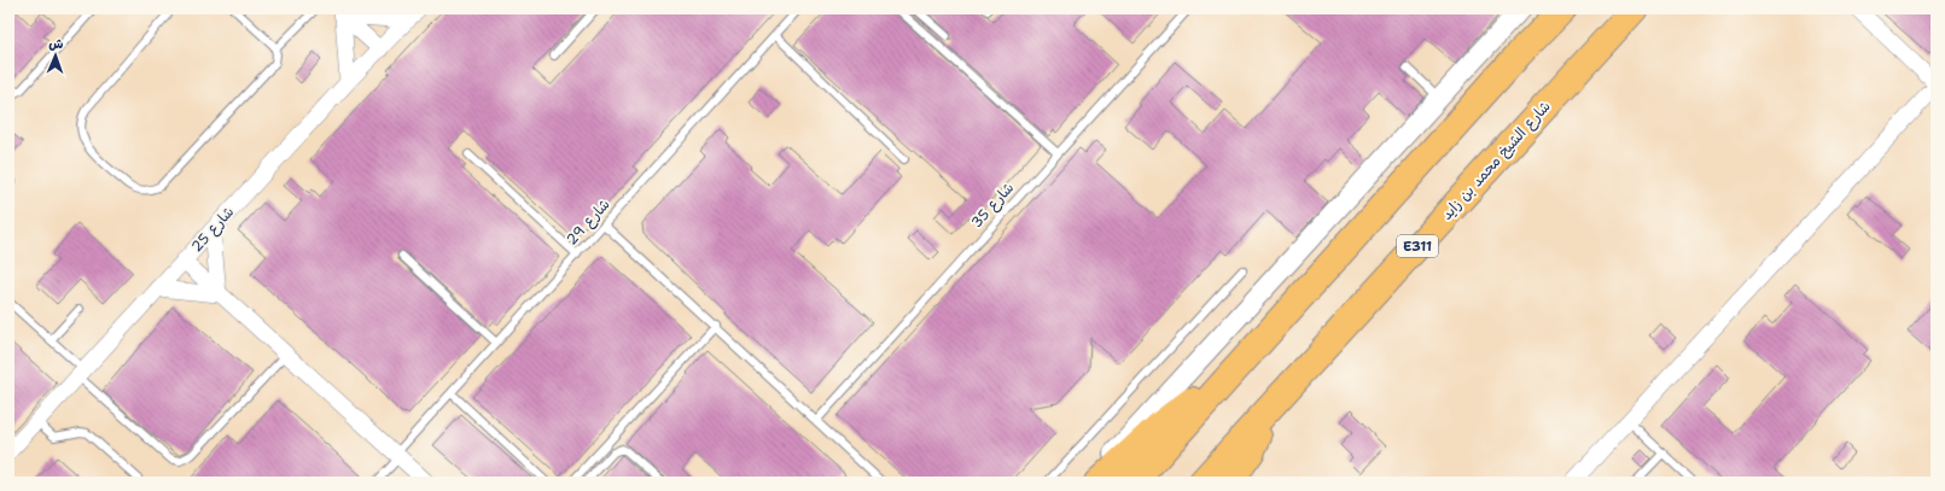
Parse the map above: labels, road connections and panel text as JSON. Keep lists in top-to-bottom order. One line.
{"streets":{"highway":["شارع الشيخ محمد بن زايد","E311"],"street":["شارع 25"],"lane":["شارع 35","شارع 29"]},"north":"top"}
